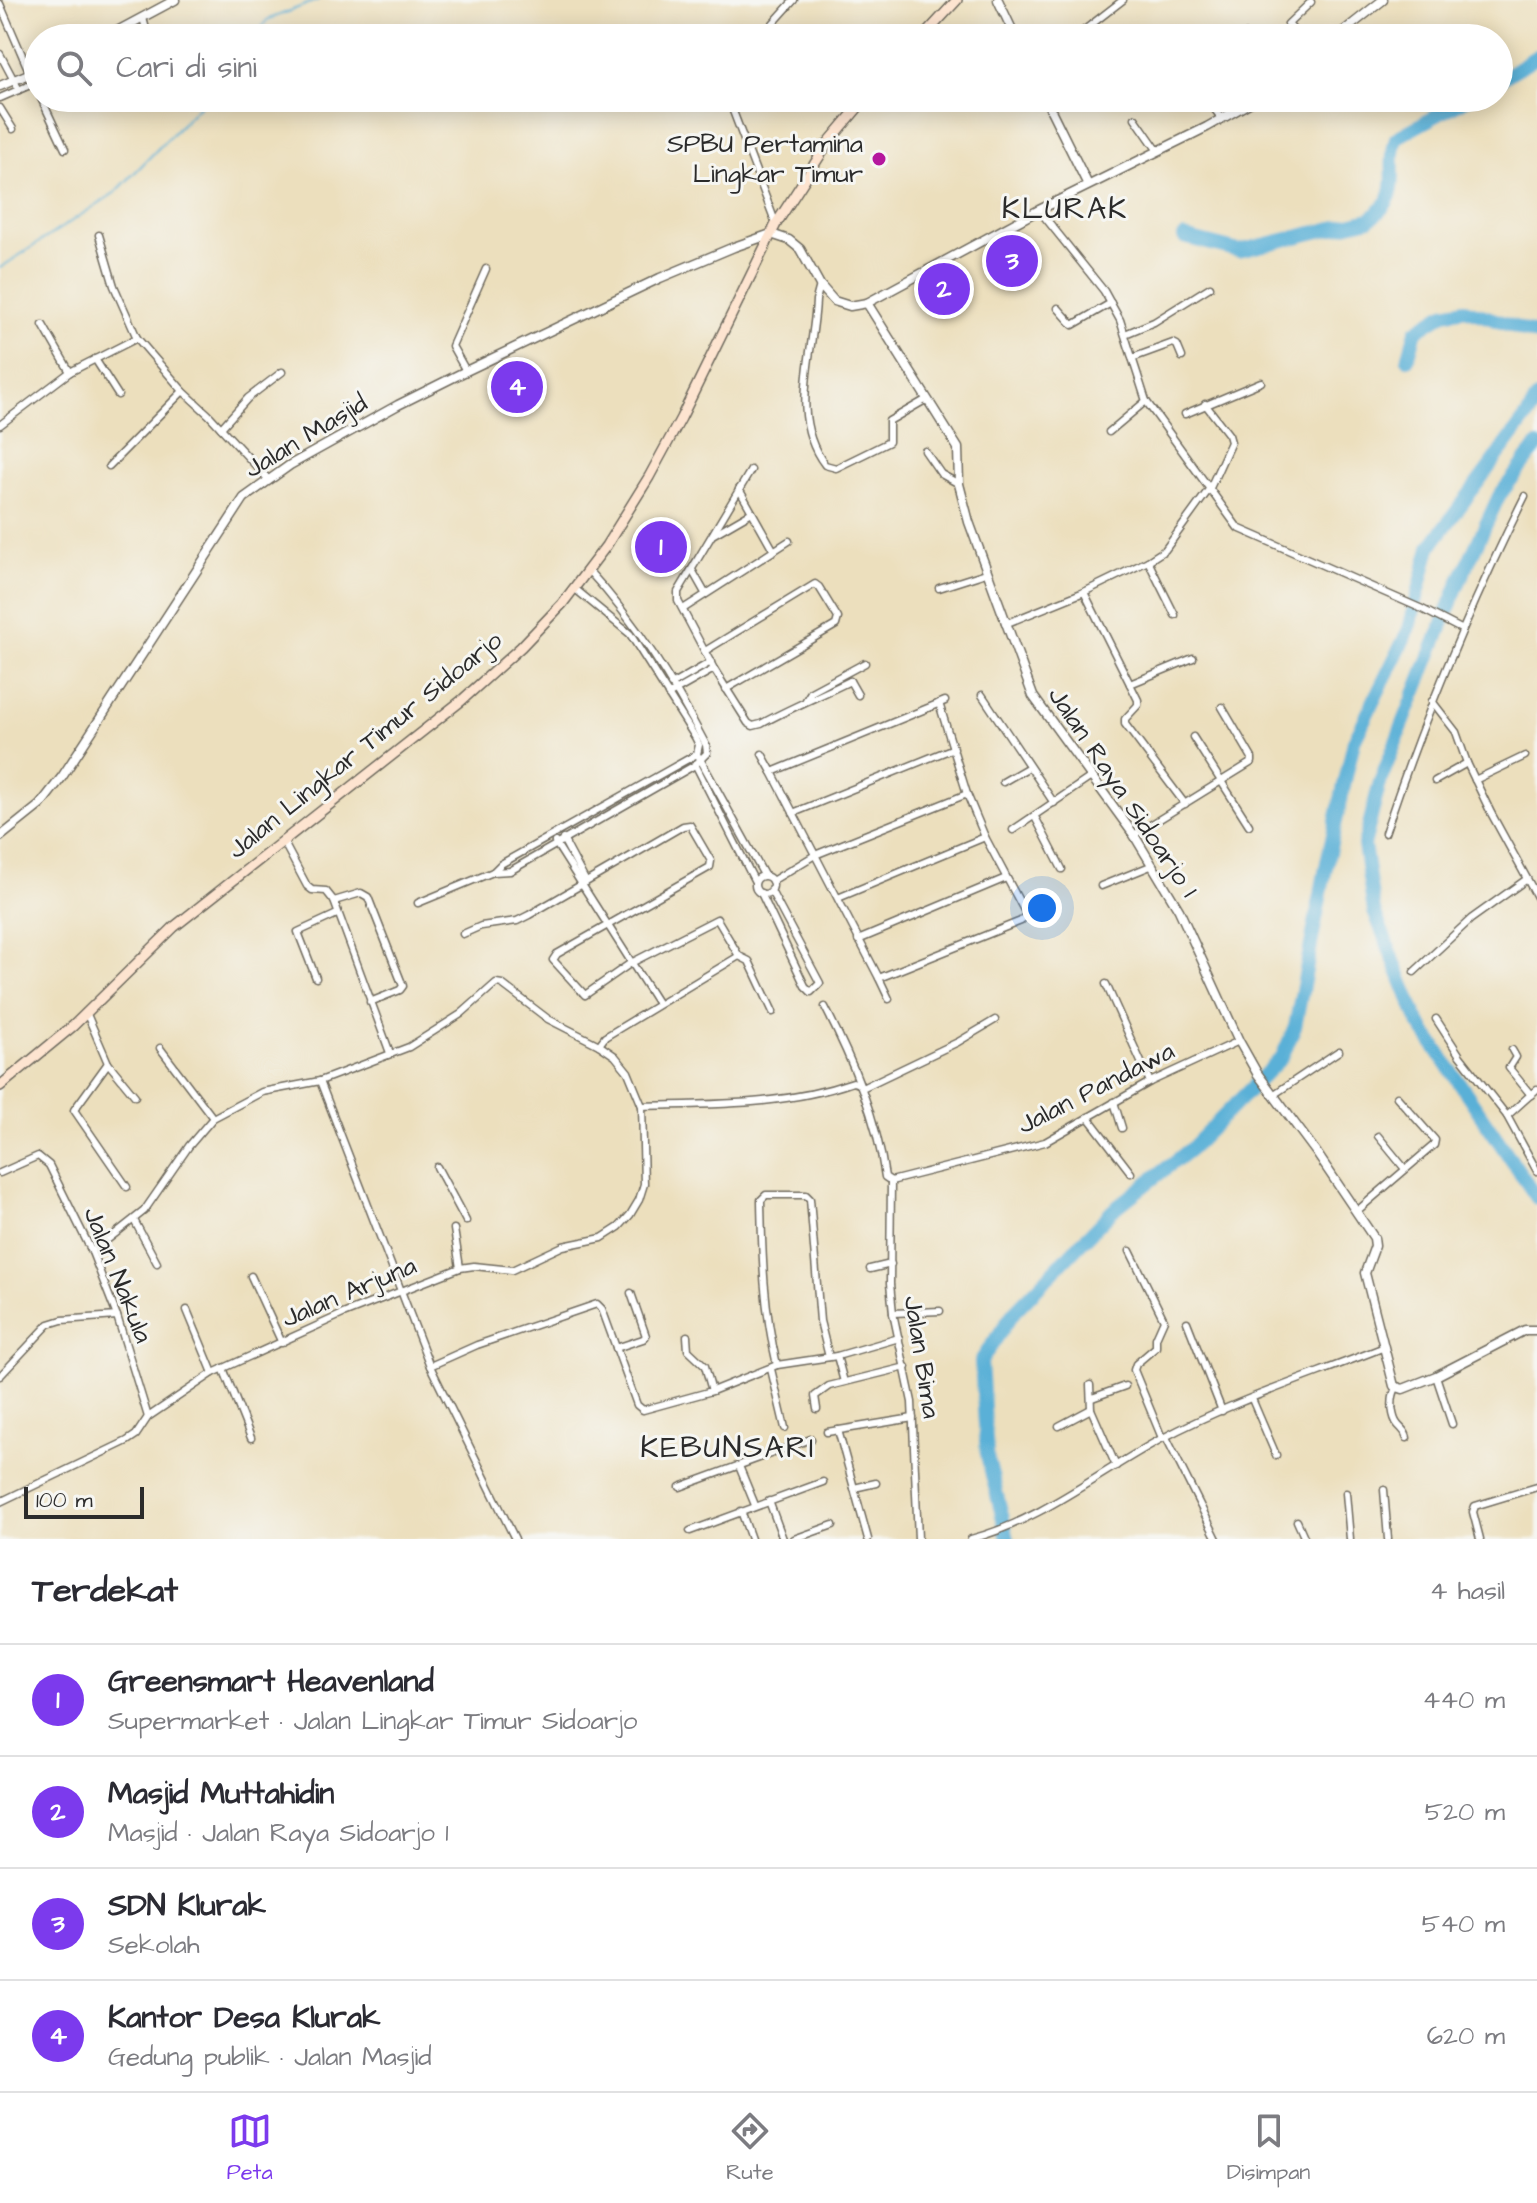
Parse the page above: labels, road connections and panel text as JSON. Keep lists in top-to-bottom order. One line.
{"streets":{"main road":["Jalan Lingkar Timur Sidoarjo"],"street":["Jalan Masjid","Jalan Raya Sidoarjo 1","Jalan Pandawa","Jalan Nakula","Jalan Arjuna","Jalan Bima"]},"crossings":[["Jalan Masjid","Jalan Lingkar Timur Sidoarjo"],["Jalan Raya Sidoarjo 1","Jalan Pandawa"],["Jalan Pandawa","Jalan Bima"],["Jalan Nakula","Jalan Arjuna"]],"districts":["KLURAK","KEBUNSARI"],"places":["SPBU Pertamina Lingkar Timur"],"scale_bar":"100 m","page":{"search":"Cari di sini","pins":["3","2","4","1"],"scale":"100 m","heading":["Terdekat","4 hasil"],"list":[{"mark":"1","name":"Greensmart Heavenland","note":"Supermarket · Jalan Lingkar Timur Sidoarjo","value":"440 m"},{"mark":"2","name":"Masjid Muttahidin","note":"Masjid · Jalan Raya Sidoarjo 1","value":"520 m"},{"mark":"3","name":"SDN Klurak","note":"Sekolah","value":"540 m"},{"mark":"4","name":"Kantor Desa Klurak","note":"Gedung publik · Jalan Masjid","value":"620 m"}],"nav":["Peta","Rute","Disimpan"]}}
